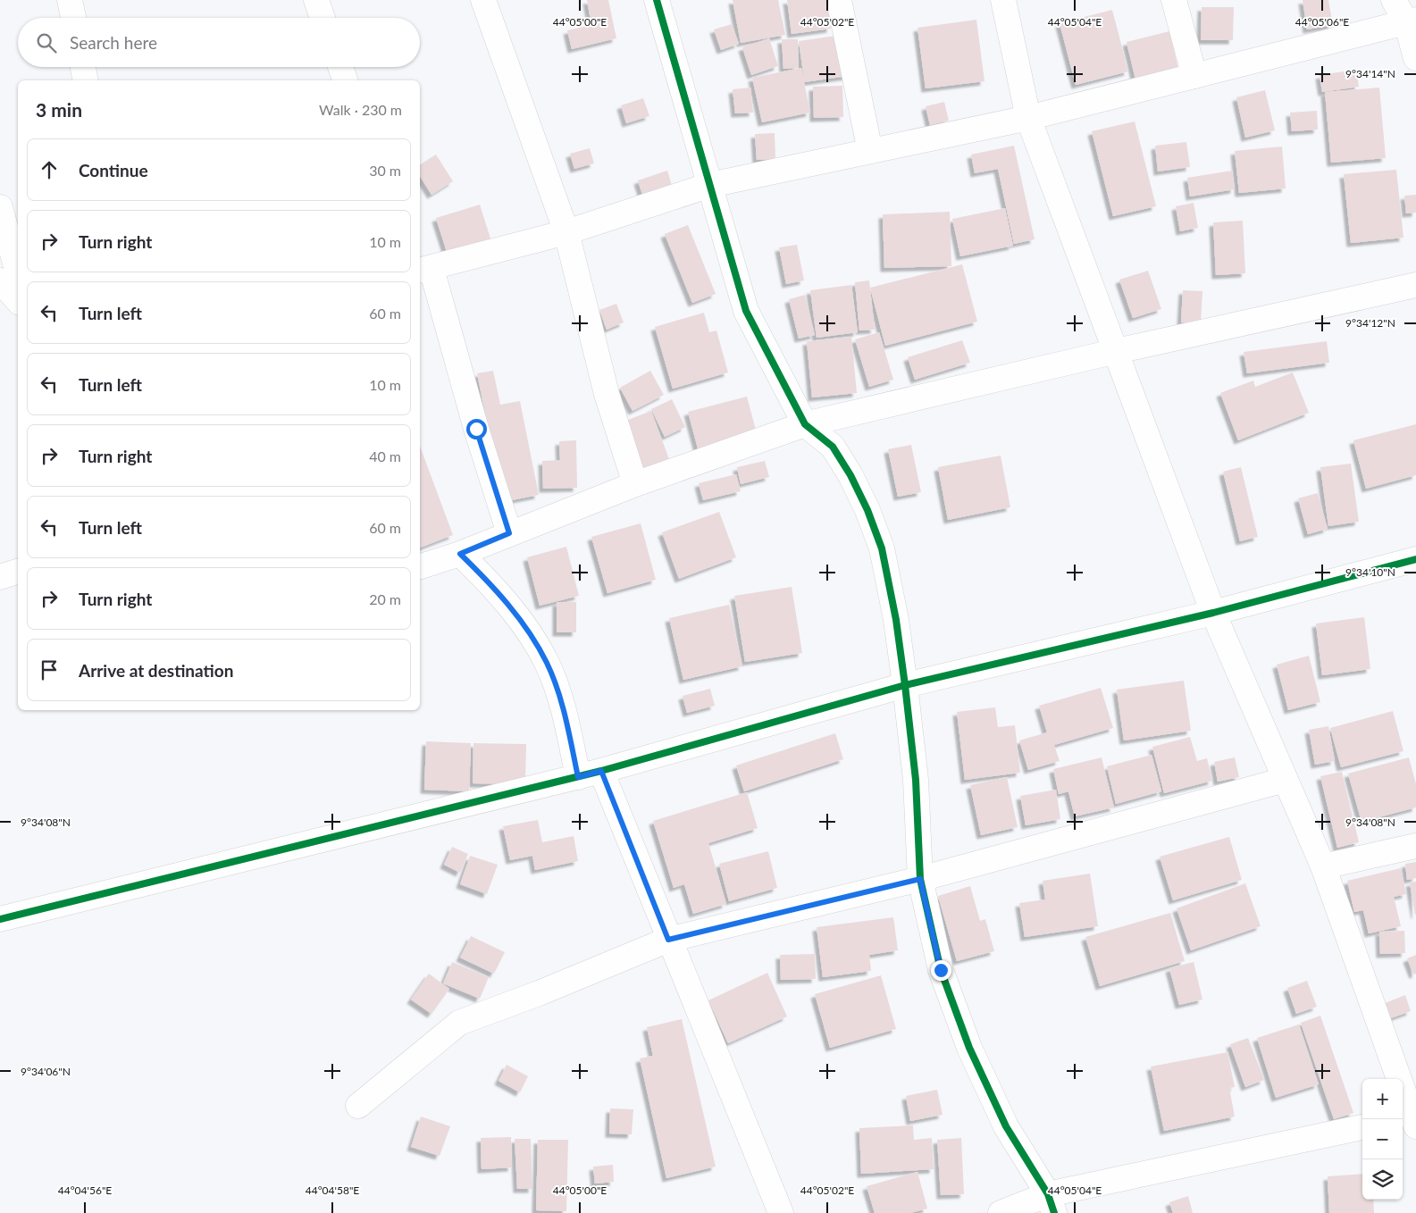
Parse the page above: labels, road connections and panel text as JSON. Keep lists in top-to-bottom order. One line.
{"page":{"search":"Search here","heading":["3 min","Walk · 230 m"],"list":[["Continue","30 m"],["Turn right","10 m"],["Turn left","60 m"],["Turn left","10 m"],["Turn right","40 m"],["Turn left","60 m"],["Turn right","20 m"],"Arrive at destination"],"map_buttons":["+","−"]},"coordinates":["44°05'00\"E","44°05'02\"E","44°05'04\"E","44°05'06\"E","9°34'14\"N","9°34'12\"N","9°34'10\"N","9°34'08\"N","9°34'06\"N","44°04'56\"E","44°04'58\"E"]}
